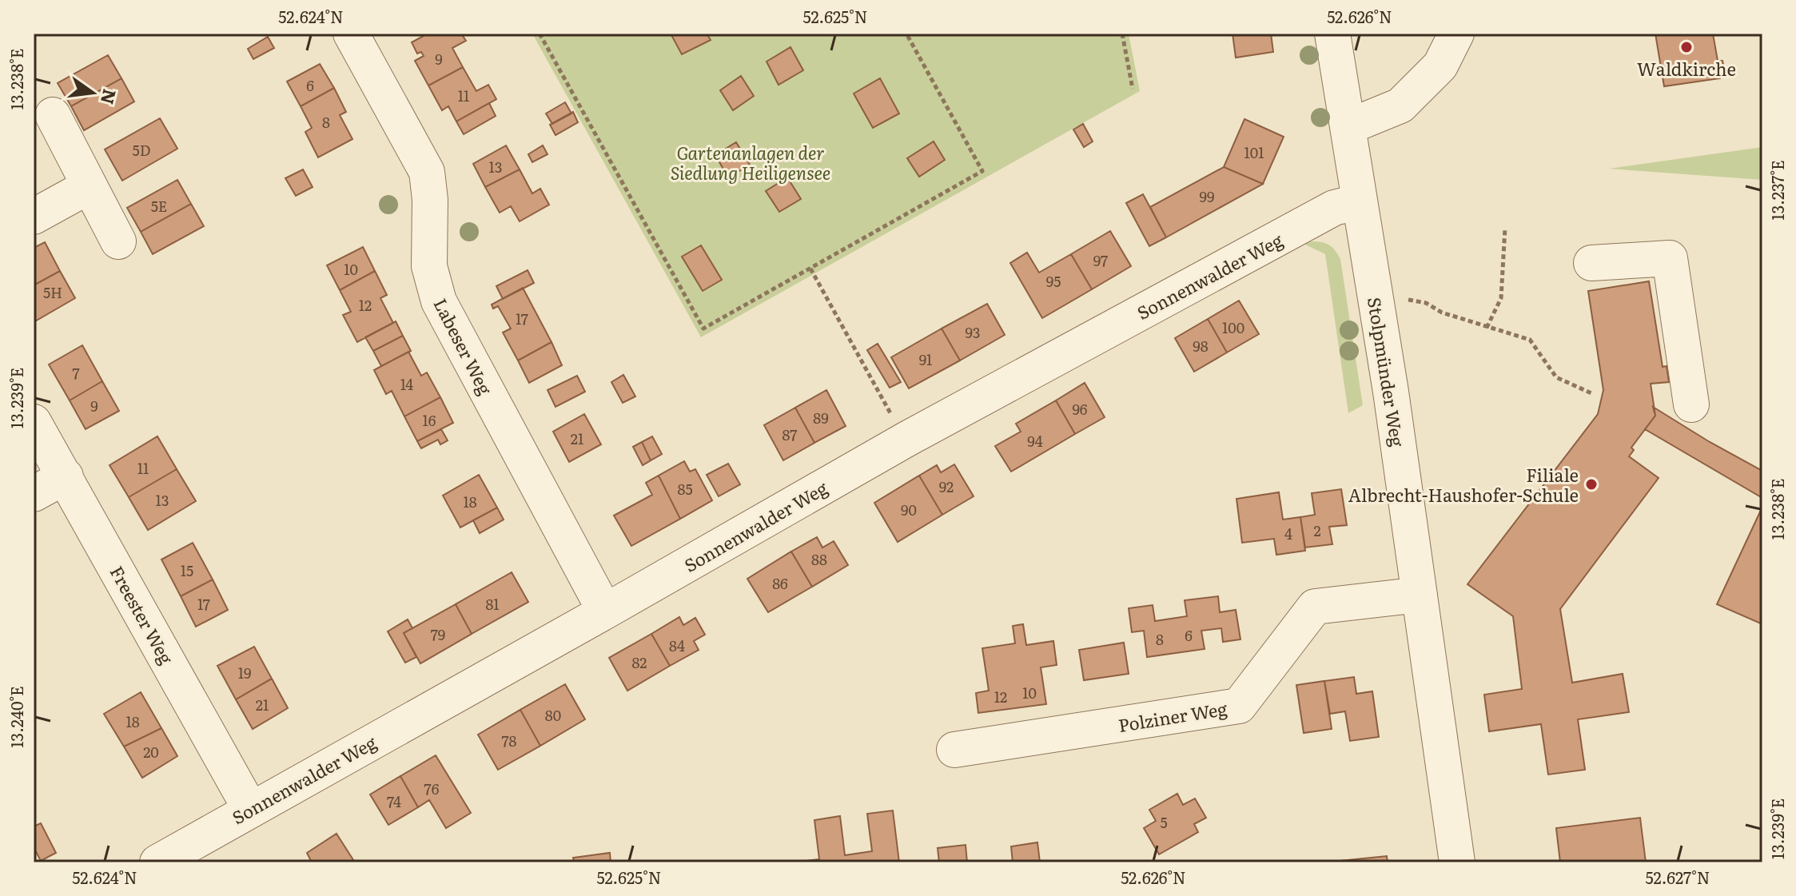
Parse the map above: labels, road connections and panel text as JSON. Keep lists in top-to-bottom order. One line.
{"streets":{"street":["Sonnenwalder Weg","Labeser Weg","Stolpmünder Weg","Freester Weg","Polziner Weg"]},"crossings":[["Sonnenwalder Weg","Labeser Weg"],["Sonnenwalder Weg","Stolpmünder Weg"],["Sonnenwalder Weg","Freester Weg"],["Stolpmünder Weg","Polziner Weg"]],"parks":["Gartenanlagen der Siedlung Heiligensee"],"places":["Waldkirche","Filiale Albrecht-Haushofer-Schule"],"house_numbers":["9","6","11","8","5D","101","13","99","5E","97","10","95","5H","12","17","100","93","98","91","7","14","9","96","89","16","87","21","94","11","92","85","13","18","90","2","4","88","15","86","17","81","79","6","8","84","82","19","10","12","21","80","18","78","20","76","74","5"],"north":"right","coordinates":["52.624°N","52.625°N","52.626°N","13.238°E","13.237°E","13.239°E","13.240°E","52.627°N"]}
